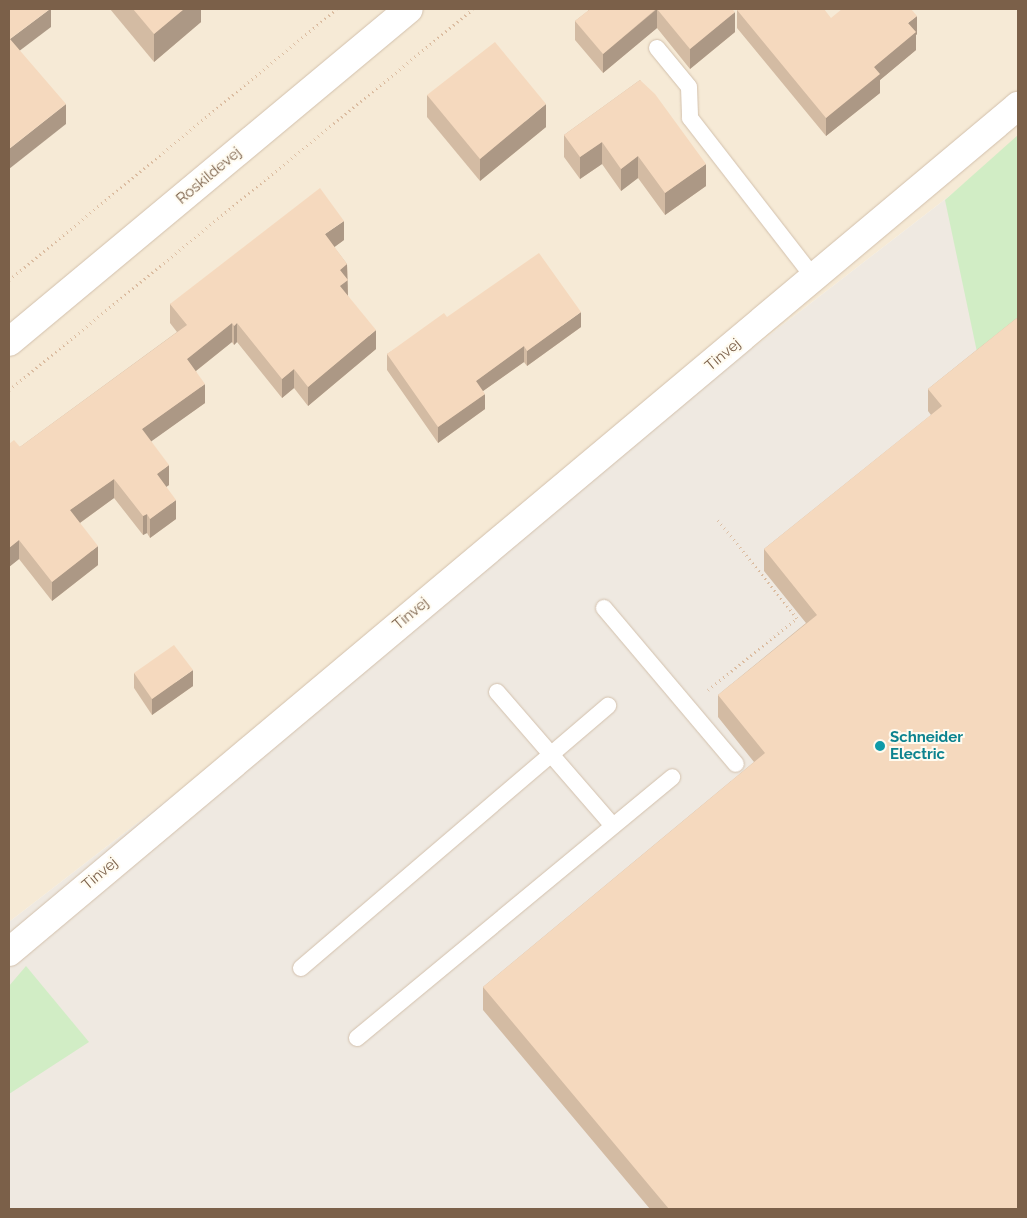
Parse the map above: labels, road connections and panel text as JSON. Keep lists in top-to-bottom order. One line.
{"streets":{"street":["Roskildevej","Tinvej"]},"places":["Schneider Electric"]}
